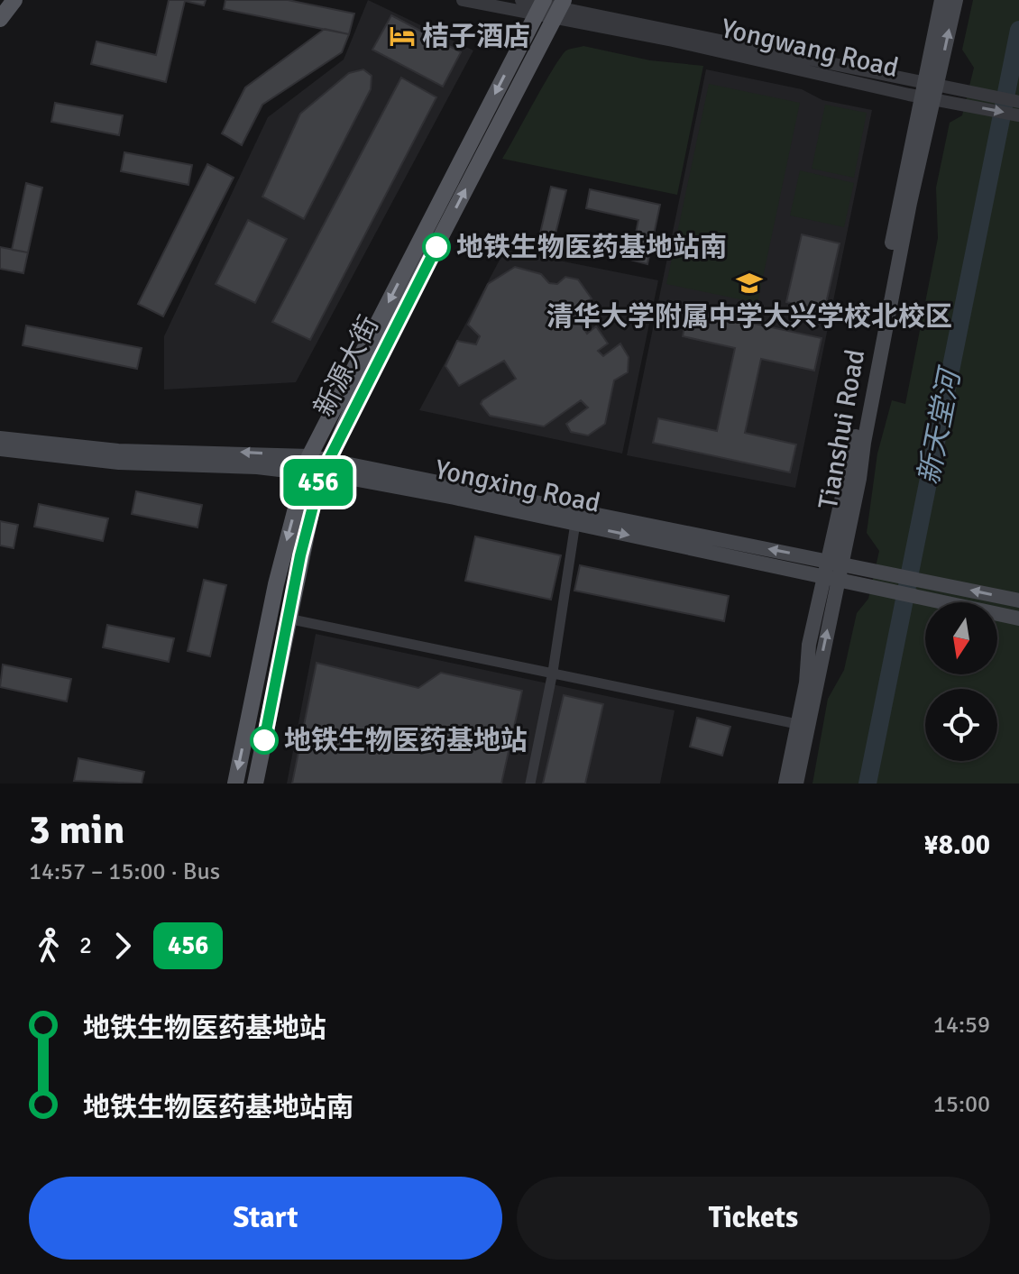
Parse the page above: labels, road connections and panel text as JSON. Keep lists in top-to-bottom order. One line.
{"streets":{"main road":["新源大街","Tianshui Road","Yongxing Road"],"street":["Yongwang Road"]},"crossings":[["Yongwang Road","新源大街"],["Yongwang Road","Tianshui Road"],["新源大街","Yongxing Road"],["Tianshui Road","Yongxing Road"]],"water":["新天堂河"],"places":{"hotel":["桔子酒店"],"other":["地铁生物医药基地站南","地铁生物医药基地站"],"school or university":["清华大学附属中学大兴学校北校区"]},"lines":["bus line 456"],"north":"bottom","page":{"on_map":"456","heading":["3 min","14:57 – 15:00 · Bus","¥8.00"],"legs":["2","456"],"list":[{"name":"地铁生物医药基地站","value":"14:59"},{"name":"地铁生物医药基地站南","value":"15:00"}],"buttons":["Start","Tickets"]}}
